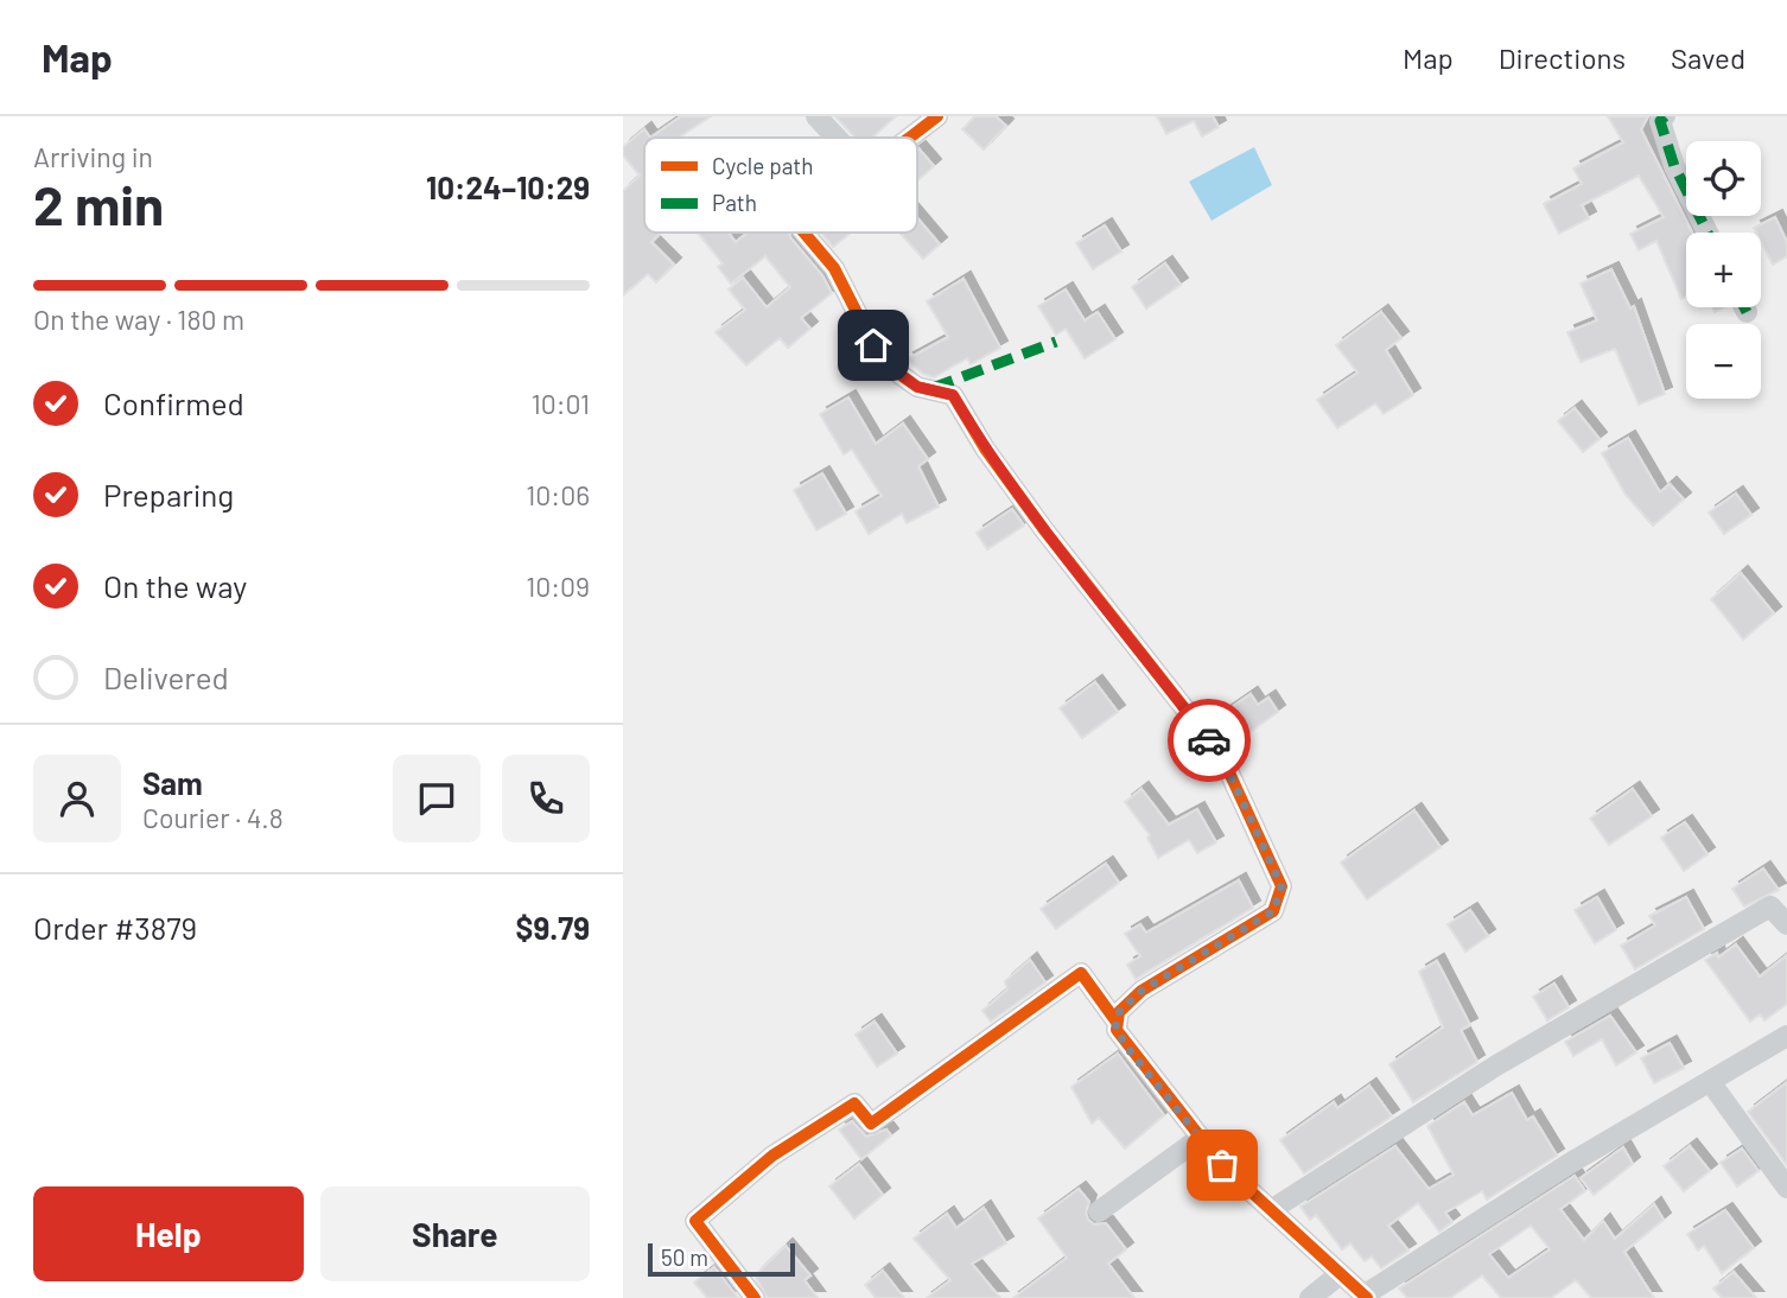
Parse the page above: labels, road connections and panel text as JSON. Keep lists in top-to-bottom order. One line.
{"legend":["Cycle path","Path"],"scale_bar":"50 m","page":{"header":"Map","nav":["Map","Directions","Saved"],"heading":["2 min","Arriving in","10:24–10:29"],"panel":["Sam","Courier · 4.8","Order #3879","$9.79"],"map_buttons":["+","−"],"bar":"On the way · 180 m","list":[["Confirmed","10:01"],["Preparing","10:06"],["On the way","10:09"],"Delivered"],"buttons":["Help","Share"],"scale":"50 m"}}
